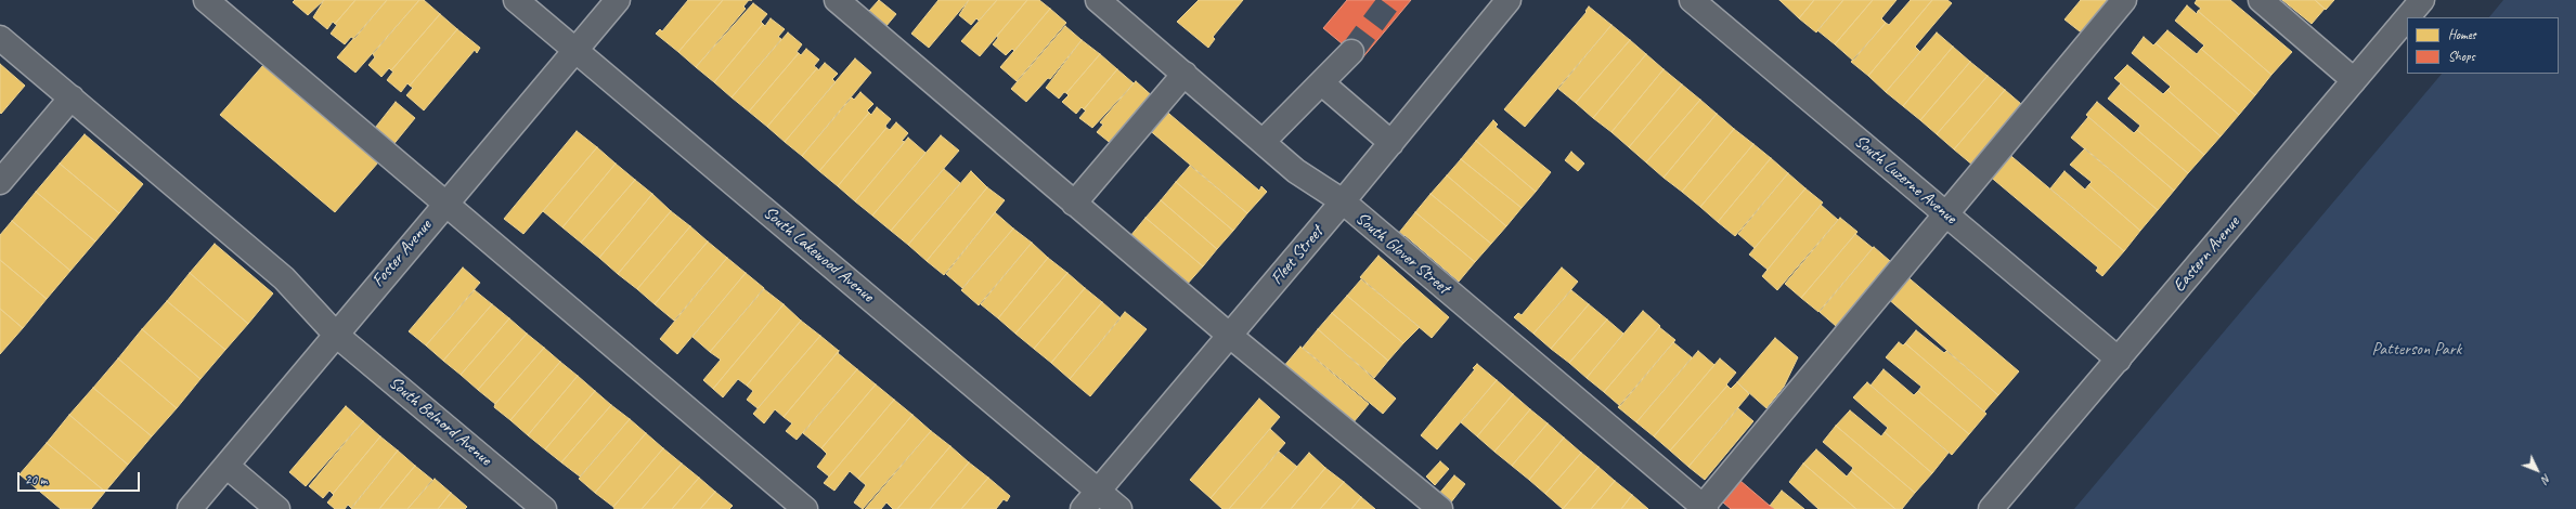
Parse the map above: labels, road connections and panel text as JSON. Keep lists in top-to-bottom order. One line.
{"streets":{"street":["South Luzerne Avenue","Foster Avenue","South Glover Street","South Lakewood Avenue","Eastern Avenue","Fleet Street","South Belnord Avenue"]},"crossings":[["South Luzerne Avenue","Eastern Avenue"],["Foster Avenue","South Lakewood Avenue"],["Foster Avenue","South Belnord Avenue"],["South Glover Street","Fleet Street"],["South Lakewood Avenue","Fleet Street"]],"parks":["Patterson Park"],"legend":["Homes","Shops"],"scale_bar":"20 m","north":"bottom right"}
